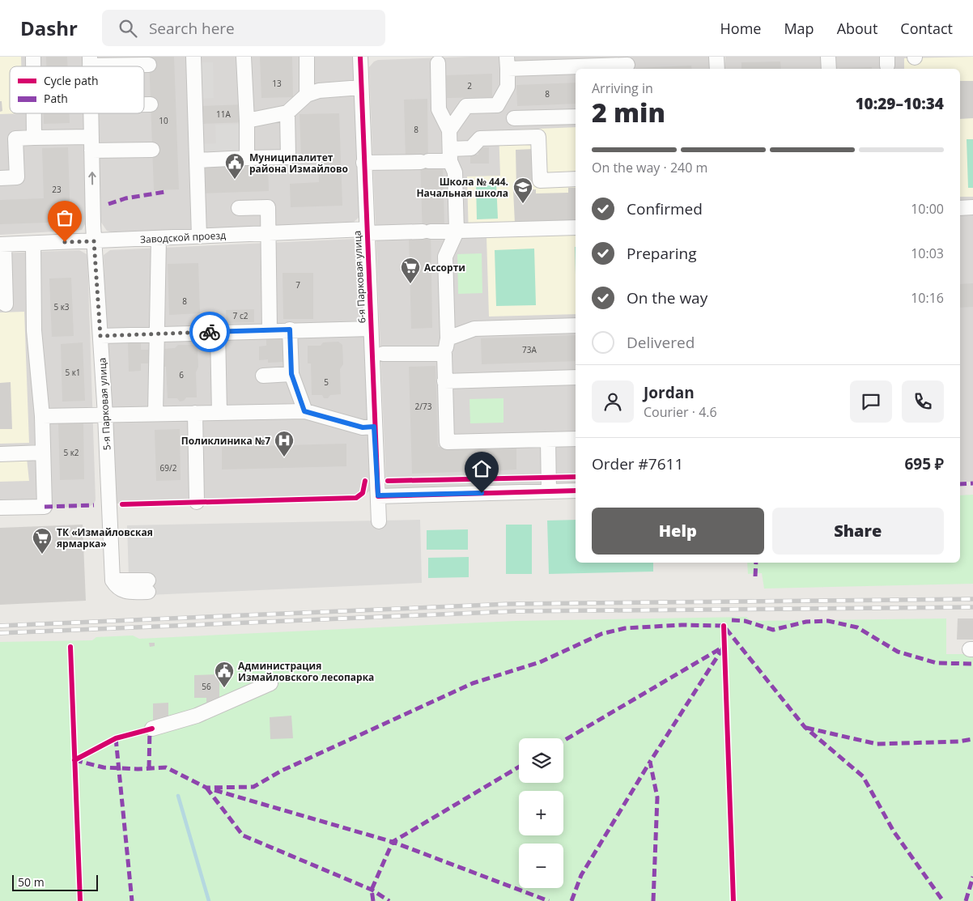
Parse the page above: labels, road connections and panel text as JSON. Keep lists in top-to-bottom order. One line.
{"streets":{"street":["Заводской проезд","6-я Парковая улица","5-я Парковая улица"]},"crossings":[["Заводской проезд","6-я Парковая улица"],["Заводской проезд","5-я Парковая улица"]],"places":{"public building":["Муниципалитет района Измайлово","Администрация Измайловского лесопарка"],"school or university":["Школа № 444. Начальная школа"],"supermarket":["Ассорти","ТК «Измайловская ярмарка»"],"hospital":["Поликлиника №7"]},"house_numbers":["13","2","8","11А","10","8","23","7","8","5 к3","7 с2","73А","5 к1","6","5","2/73","5 к2","69/2","56"],"legend":["Cycle path","Path"],"scale_bar":"50 m","page":{"header":"Dashr","search":"Search here","nav":["Home","Map","About","Contact"],"heading":["2 min","Arriving in","10:29–10:34"],"panel":["Jordan","Courier · 4.6","Order #7611","695 ₽"],"bar":"On the way · 240 m","list":[["Confirmed","10:00"],["Preparing","10:03"],["On the way","10:16"],"Delivered"],"buttons":["Help","Share"],"map_buttons":["+","−"],"scale":"50 m"}}
